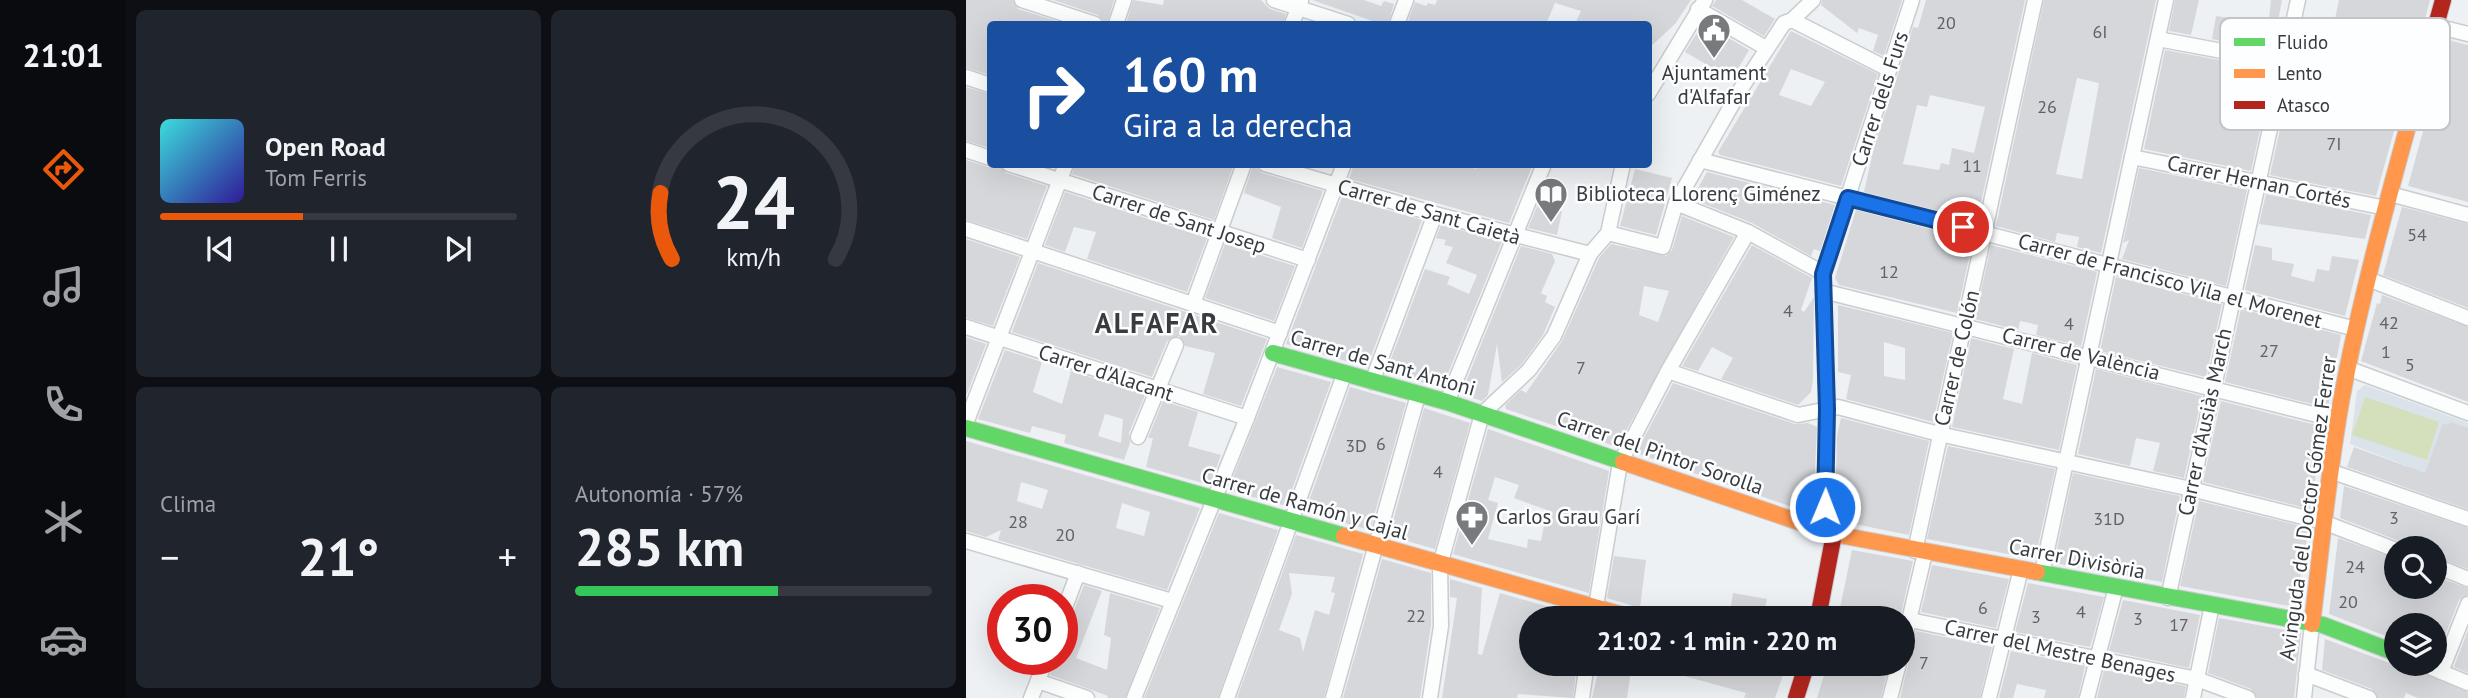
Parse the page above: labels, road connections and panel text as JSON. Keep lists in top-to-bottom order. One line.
{"streets":{"street":["Carrer dels Furs","Carrer Hernan Cortés","Carrer de Sant Caietà","Carrer de Sant Josep","Carrer de Francisco Vila el Morenet","Carrer de València","Carrer de Colón","Carrer de Sant Antoni","Carrer d'Alacant","Carrer d'Ausiàs March","Carrer del Pintor Sorolla","Carrer de Ramón y Cajal","Avinguda del Doctor Gómez Ferrer","Carrer Divisòria","Carrer del Mestre Benages"]},"crossings":[["Carrer dels Furs","Carrer de Francisco Vila el Morenet"],["Carrer dels Furs","Carrer de València"],["Carrer dels Furs","Carrer del Pintor Sorolla"],["Carrer dels Furs","Carrer Divisòria"],["Carrer Hernan Cortés","Carrer d'Ausiàs March"],["Carrer Hernan Cortés","Avinguda del Doctor Gómez Ferrer"],["Carrer de Francisco Vila el Morenet","Carrer de Colón"],["Carrer de Francisco Vila el Morenet","Carrer d'Ausiàs March"],["Carrer de Francisco Vila el Morenet","Avinguda del Doctor Gómez Ferrer"],["Carrer de València","Carrer de Colón"],["Carrer de València","Carrer d'Ausiàs March"],["Carrer de València","Avinguda del Doctor Gómez Ferrer"],["Carrer de Colón","Carrer Divisòria"],["Carrer de Sant Antoni","Carrer del Pintor Sorolla"],["Carrer d'Ausiàs March","Carrer Divisòria"],["Carrer del Pintor Sorolla","Carrer Divisòria"],["Avinguda del Doctor Gómez Ferrer","Carrer Divisòria"]],"districts":["ALFAFAR"],"places":{"public building":["Ajuntament d'Alfafar"],"library":["Biblioteca Llorenç Giménez"],"pharmacy":["Carlos Grau Garí"]},"house_numbers":["20","6I","26","7I","11","54","12","4","42","4","27","1","5","7","6","3D","4","3","31D","28","20","24","20","6","4","22","3","3","17","7"],"legend":["Fluido","Lento","Atasco"],"page":{"tabs":"21:01","turn":["160 m","Gira a la derecha"],"song":["Open Road","Tom Ferris"],"tile":["Clima",["Autonomía · 57%","285 km"]],"heat":["−","21°","+"],"limit":"30","trip":"21:02 · 1 min · 220 m","gauge":["24","km/h"]}}
